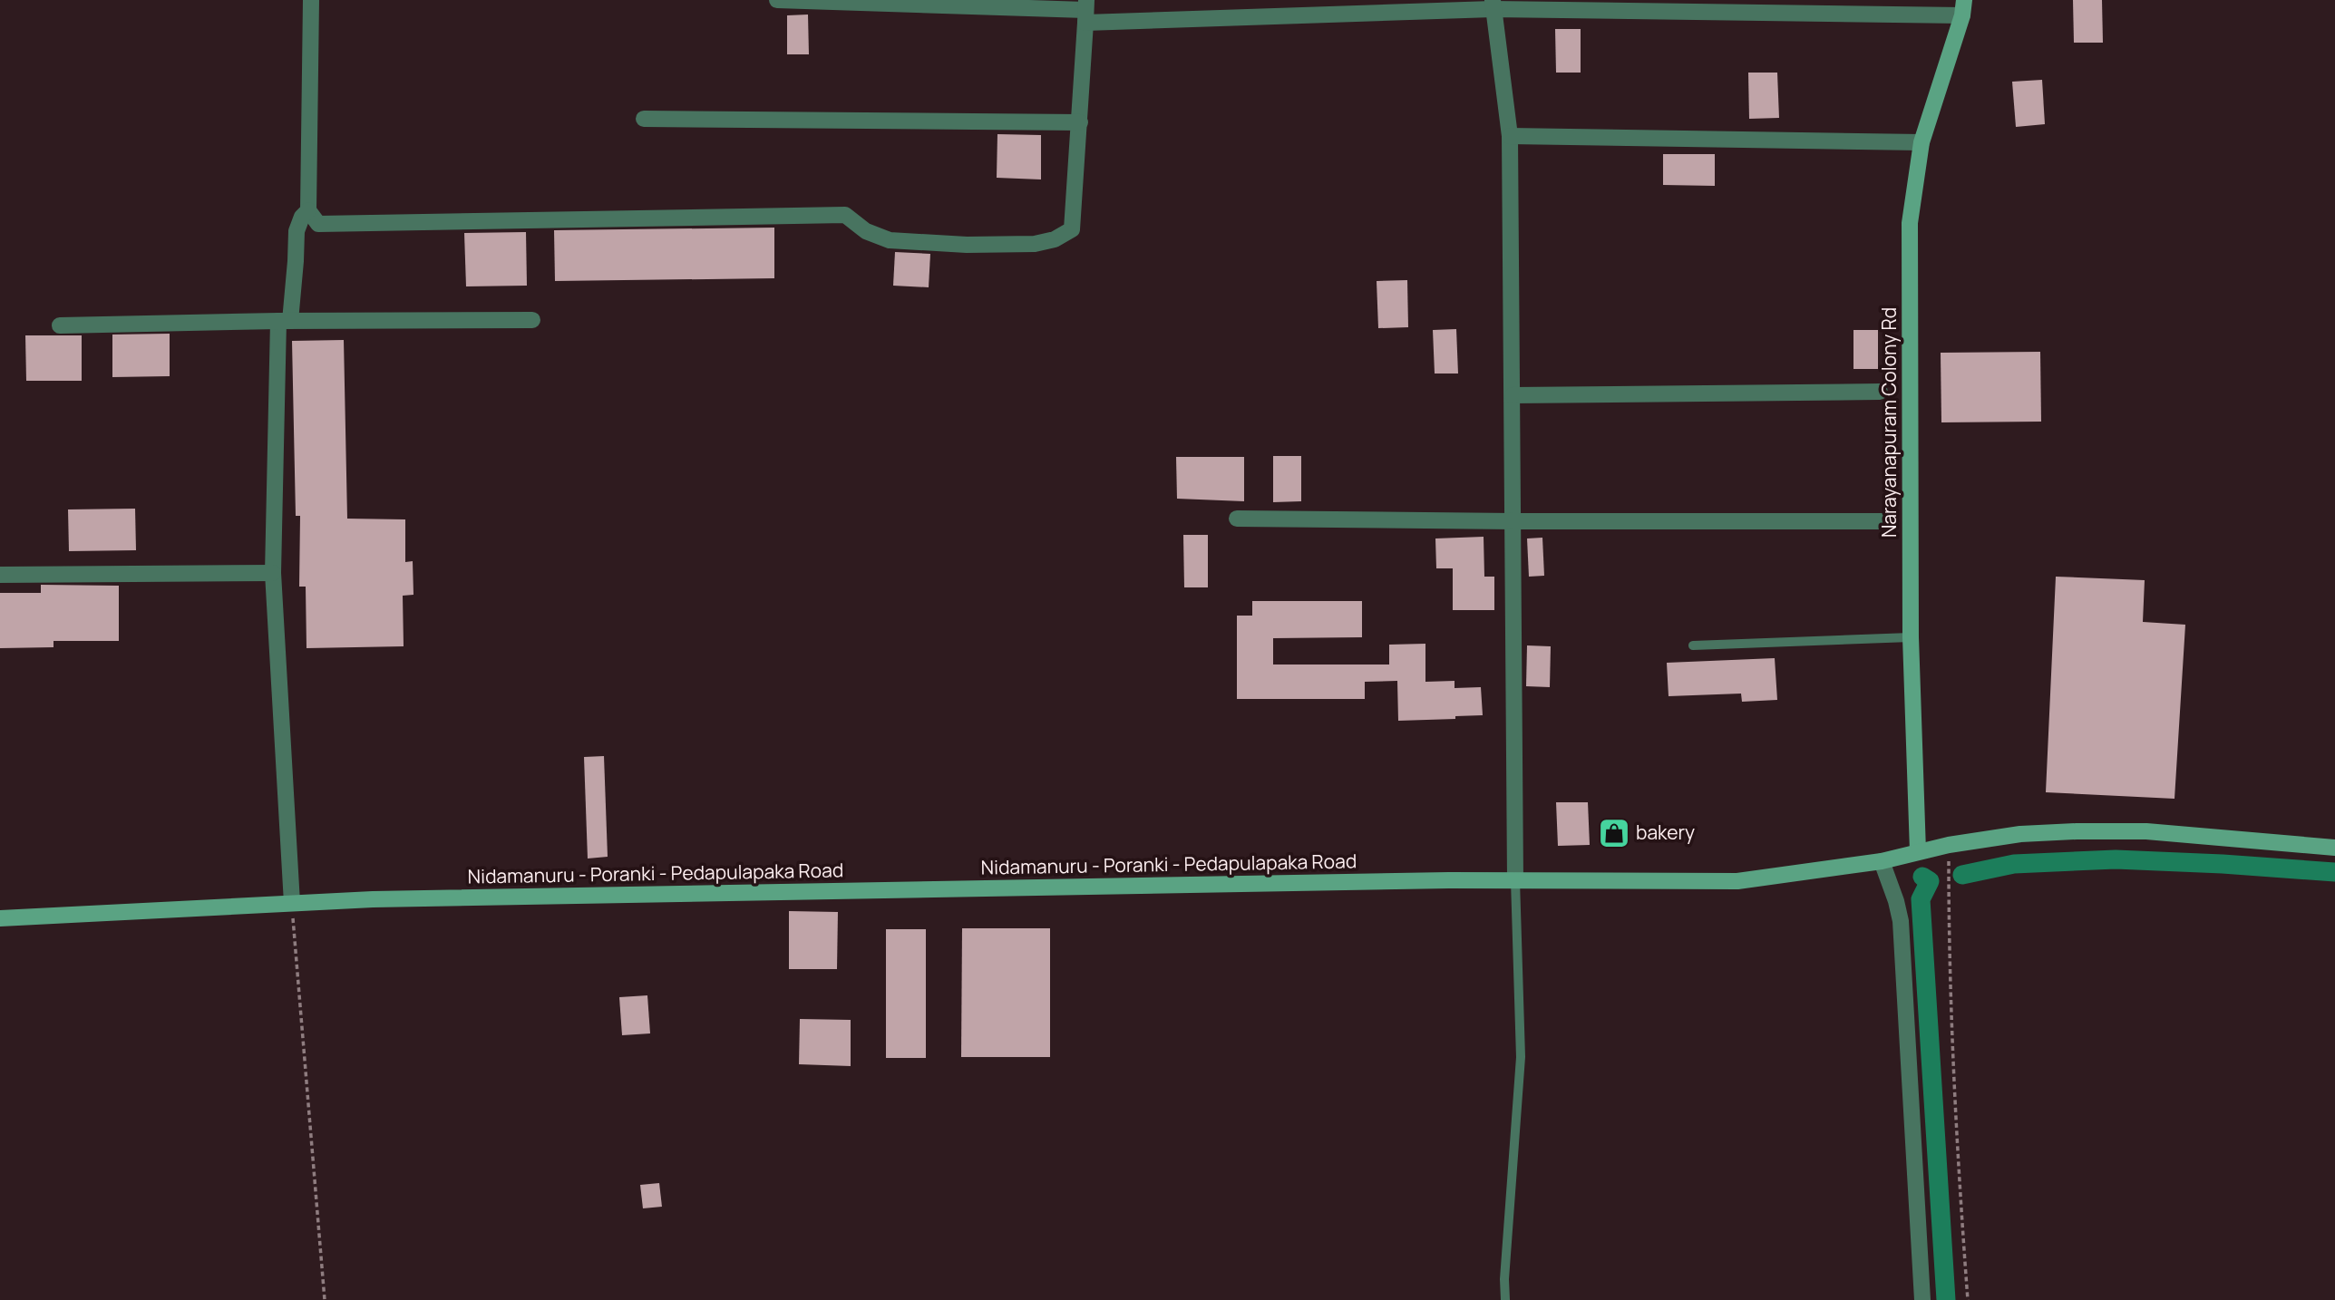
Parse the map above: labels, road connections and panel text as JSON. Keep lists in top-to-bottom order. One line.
{"streets":{"main road":["Narayanapuram Colony Rd","Nidamanuru - Poranki - Pedapulapaka Road"]},"crossings":[["Narayanapuram Colony Rd","Nidamanuru - Poranki - Pedapulapaka Road"]],"places":{"shop":["bakery"]}}
